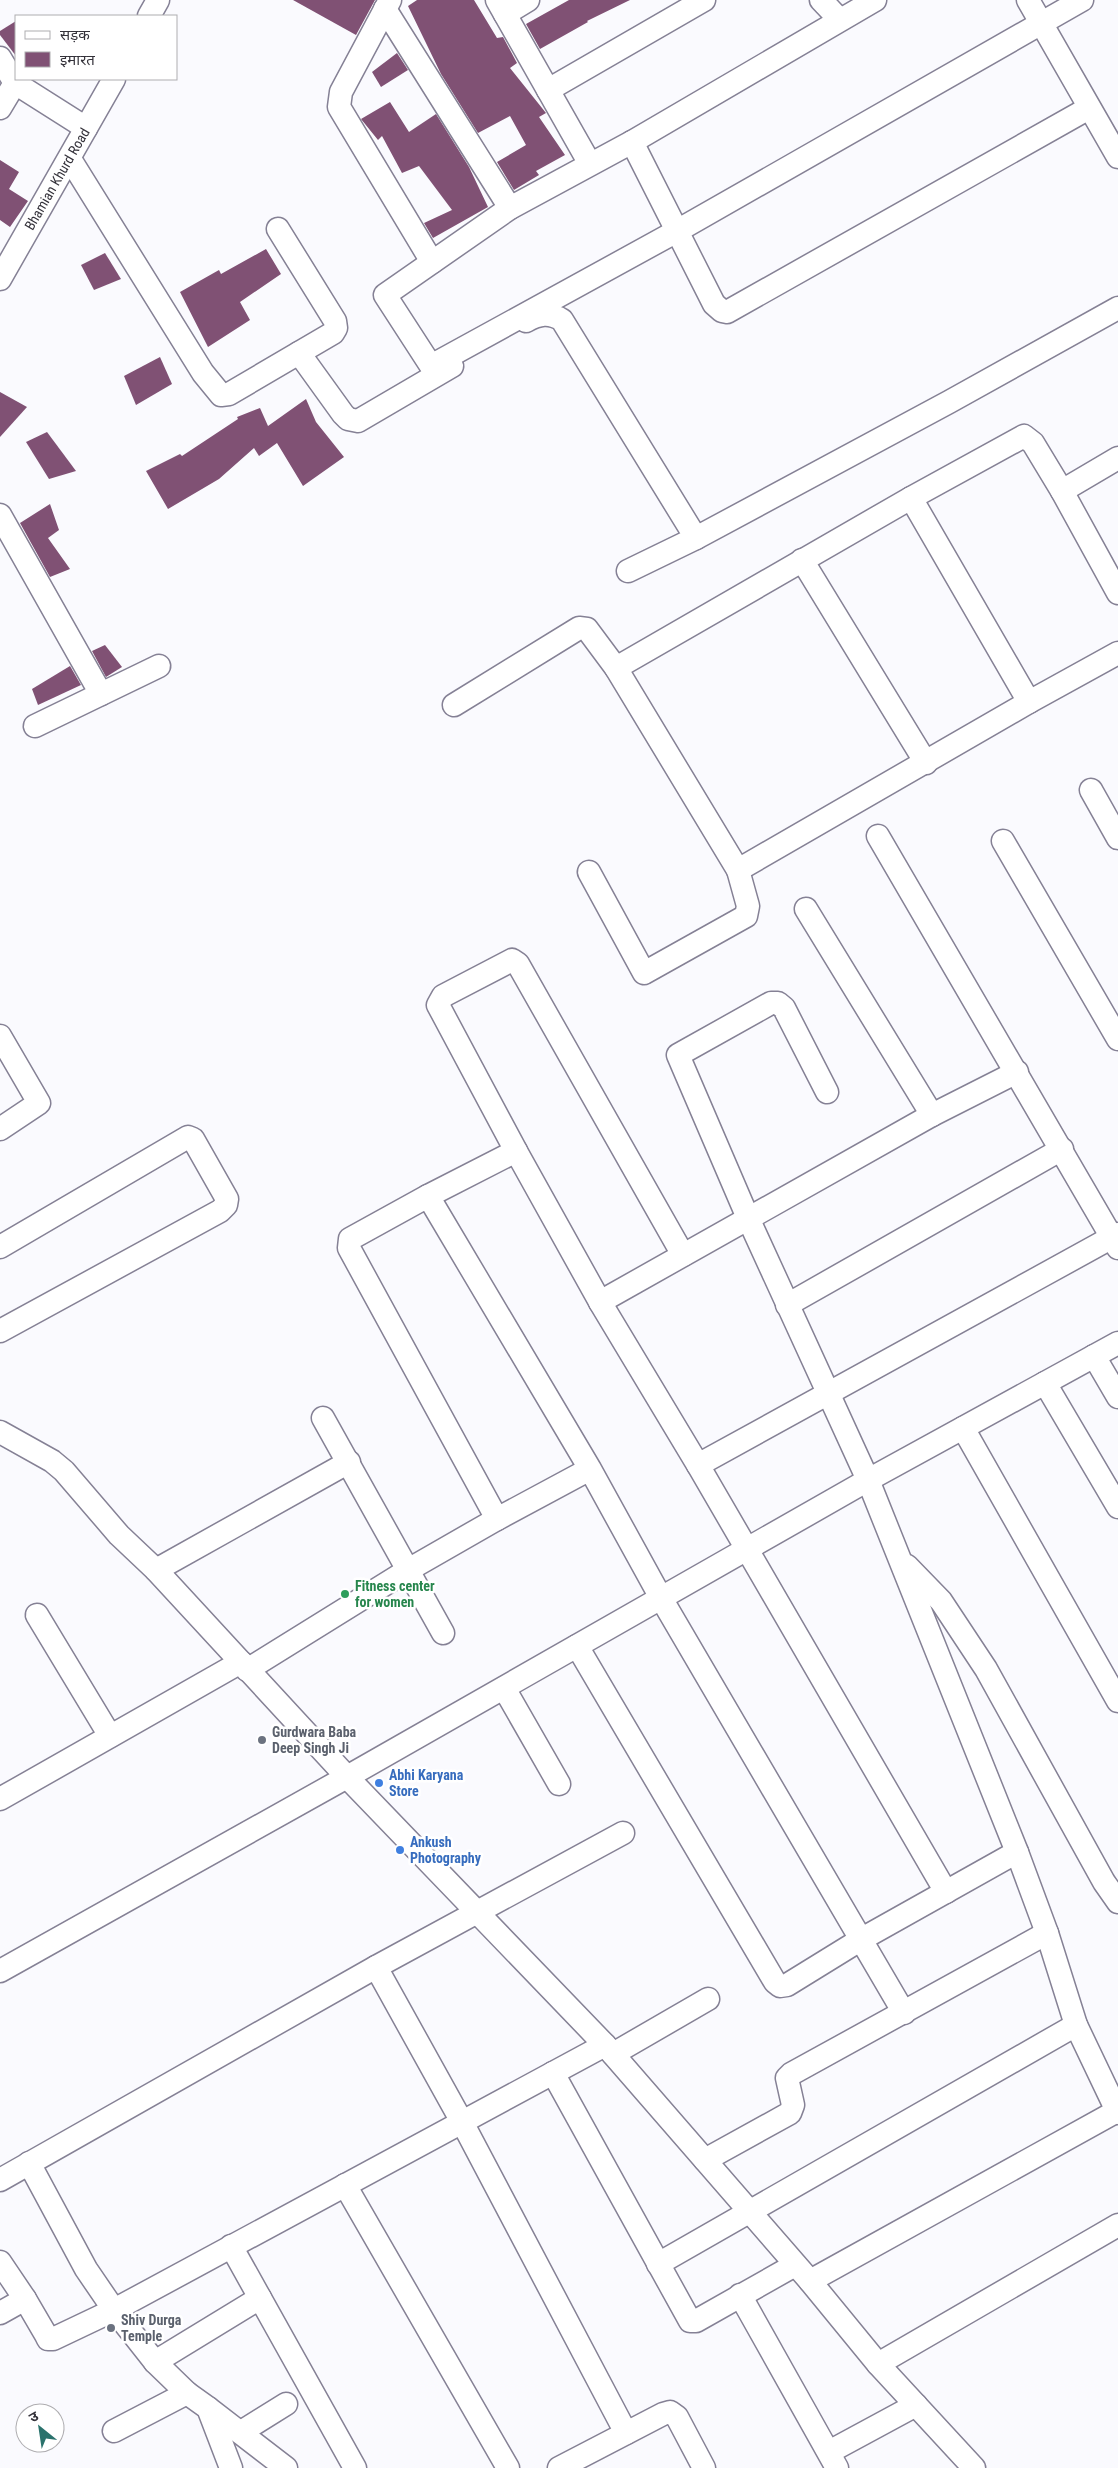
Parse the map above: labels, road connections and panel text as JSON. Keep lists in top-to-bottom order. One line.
{"streets":{"street":["Bhamian Khurd Road"]},"places":["Fitness center for women","Gurdwara Baba Deep Singh Ji","Abhi Karyana Store","Ankush Photography","Shiv Durga Temple"],"legend":["सड़क","इमारत"],"north":"top left"}
